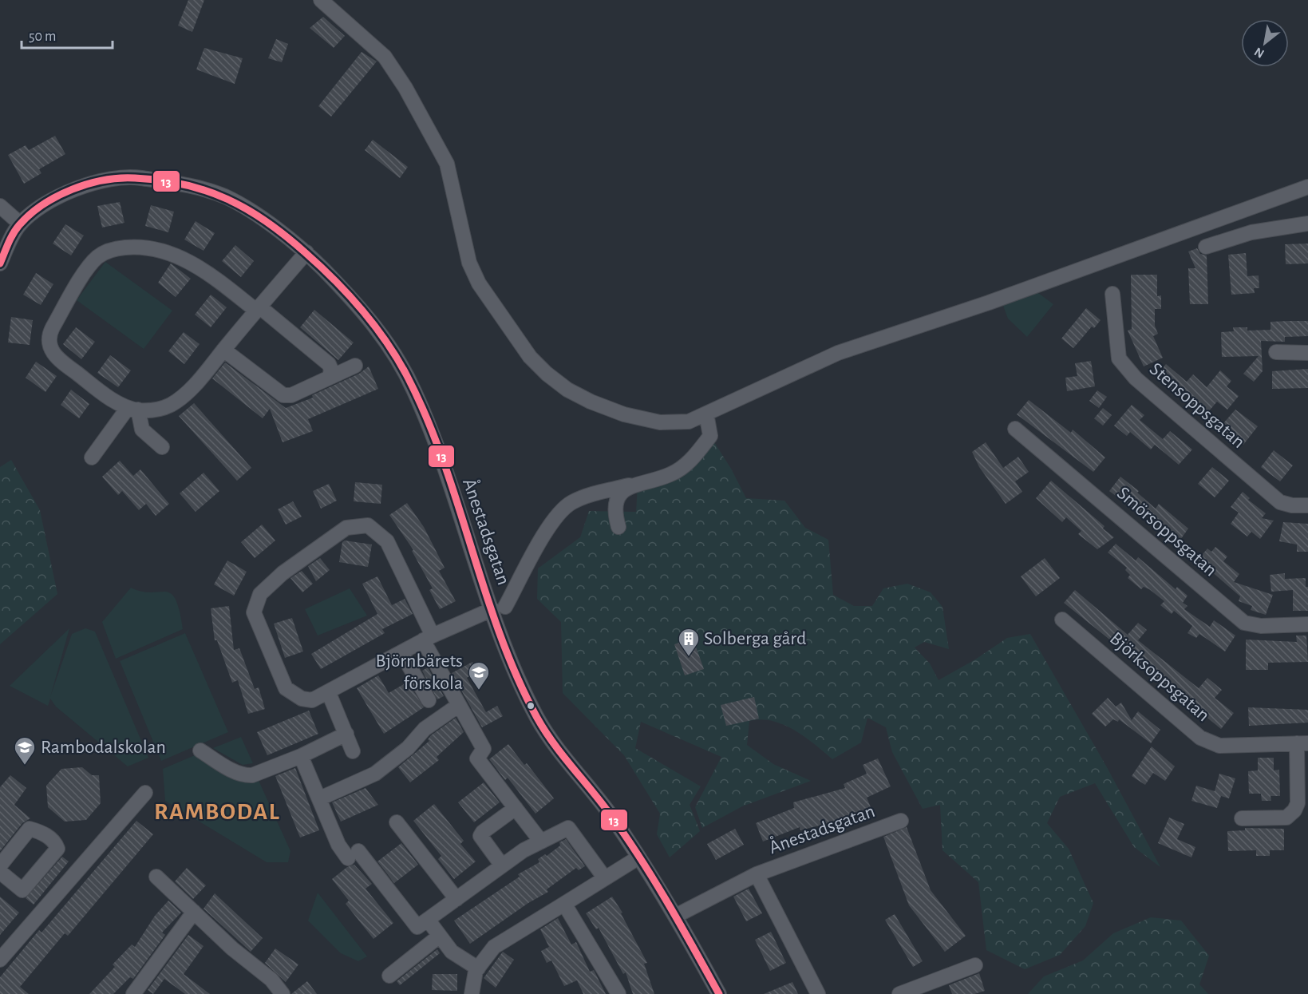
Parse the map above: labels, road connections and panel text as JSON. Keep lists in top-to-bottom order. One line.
{"streets":{"street":["Stensoppsgatan","Ånestadsgatan","Smörsoppsgatan","Björksoppsgatan"]},"districts":["RAMBODAL"],"places":{"building":["Solberga gård"],"school or university":["Björnbärets förskola","Rambodalskolan"]},"lines":["transit line 13"],"scale_bar":"50 m","north":"bottom left"}
